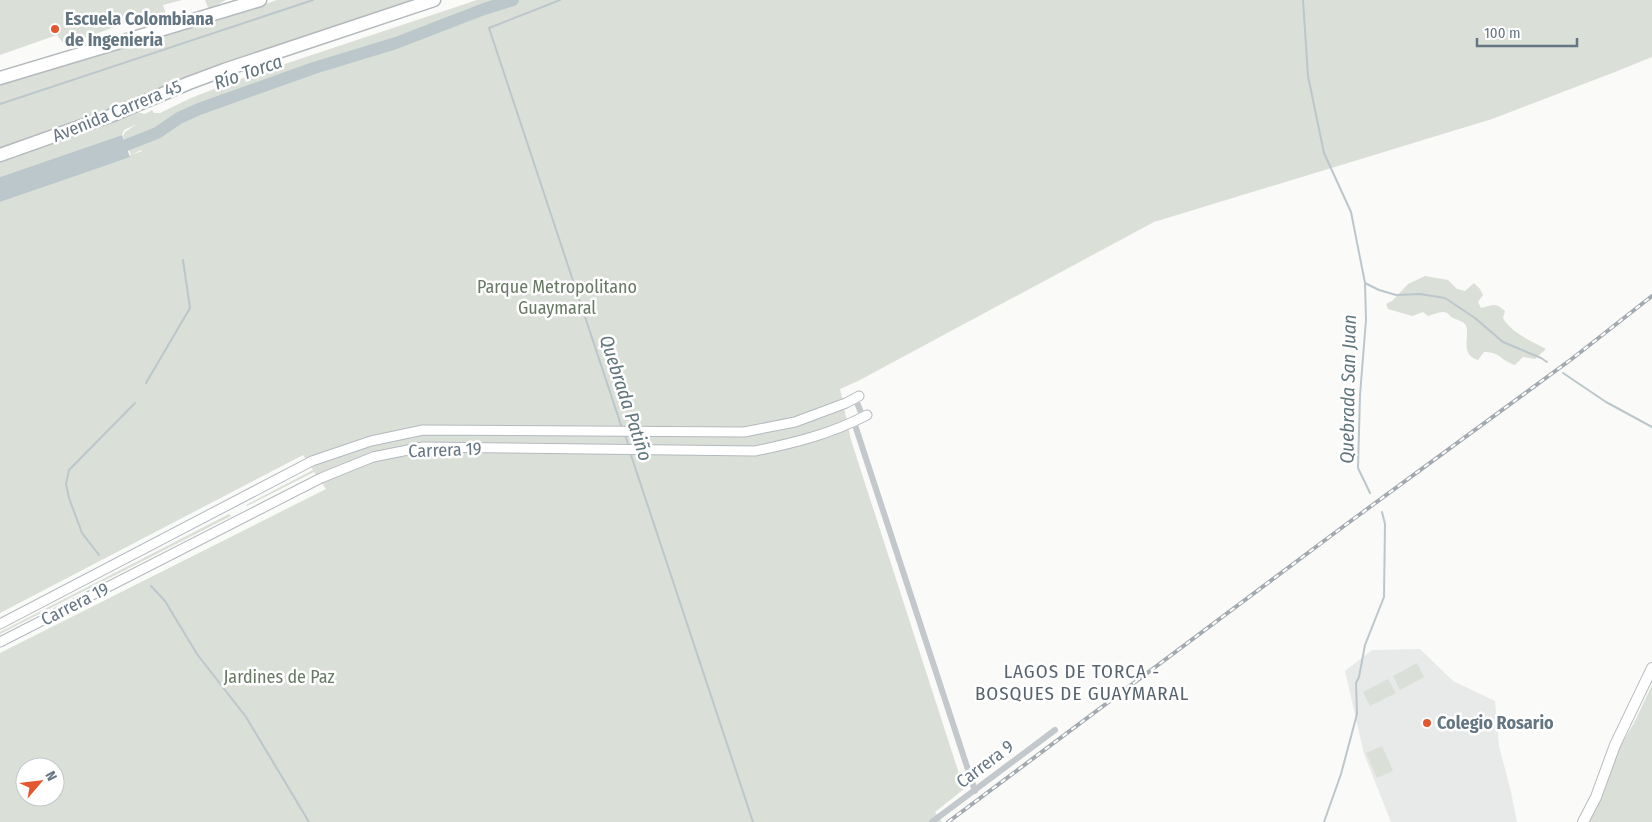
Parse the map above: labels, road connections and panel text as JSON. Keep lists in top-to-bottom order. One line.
{"streets":{"highway":["Avenida Carrera 45"],"main road":["Carrera 19"],"street":["Carrera 9"]},"districts":["LAGOS DE TORCA - BOSQUES DE GUAYMARAL"],"water":["Río Torca","Quebrada San Juan","Quebrada Patiño"],"parks":["Parque Metropolitano Guaymaral","Jardines de Paz"],"places":["Escuela Colombiana de Ingenieria","Colegio Rosario"],"scale_bar":"100 m","north":"top right"}
